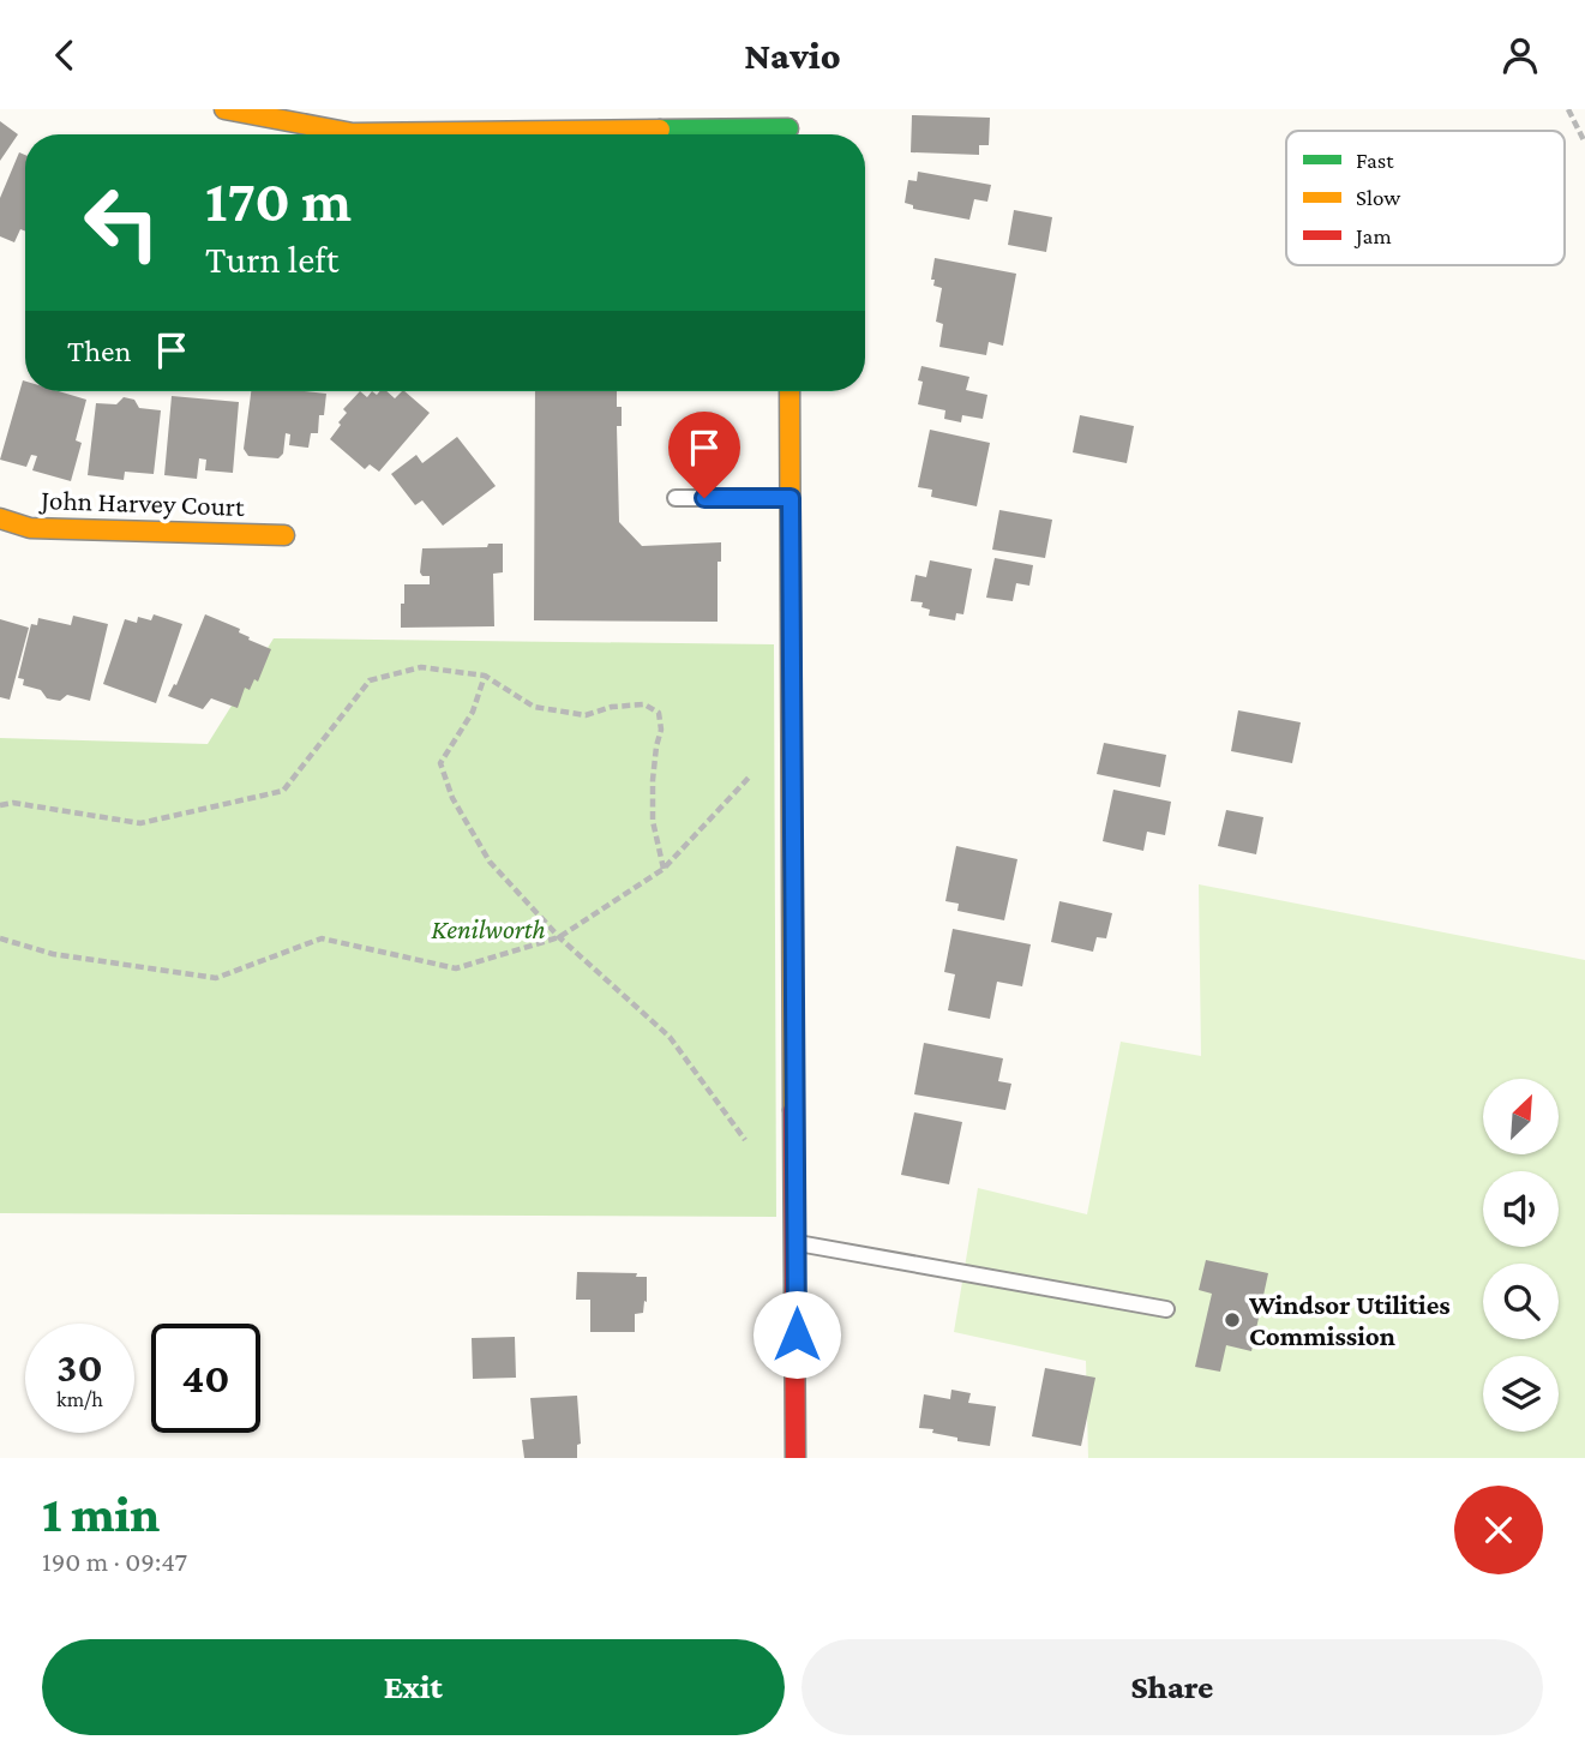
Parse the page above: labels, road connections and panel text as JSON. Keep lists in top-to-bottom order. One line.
{"streets":{"street":["John Harvey Court"]},"parks":["Kenilworth"],"places":["Windsor Utilities Commission"],"legend":["Fast","Slow","Jam"],"north":"top right","page":{"header":"Navio","turn":["170 m","Turn left"],"then":"Then","speed":"30 km/h","limit":"40","heading":["1 min","190 m · 09:47"],"buttons":["Exit","Share"]}}
